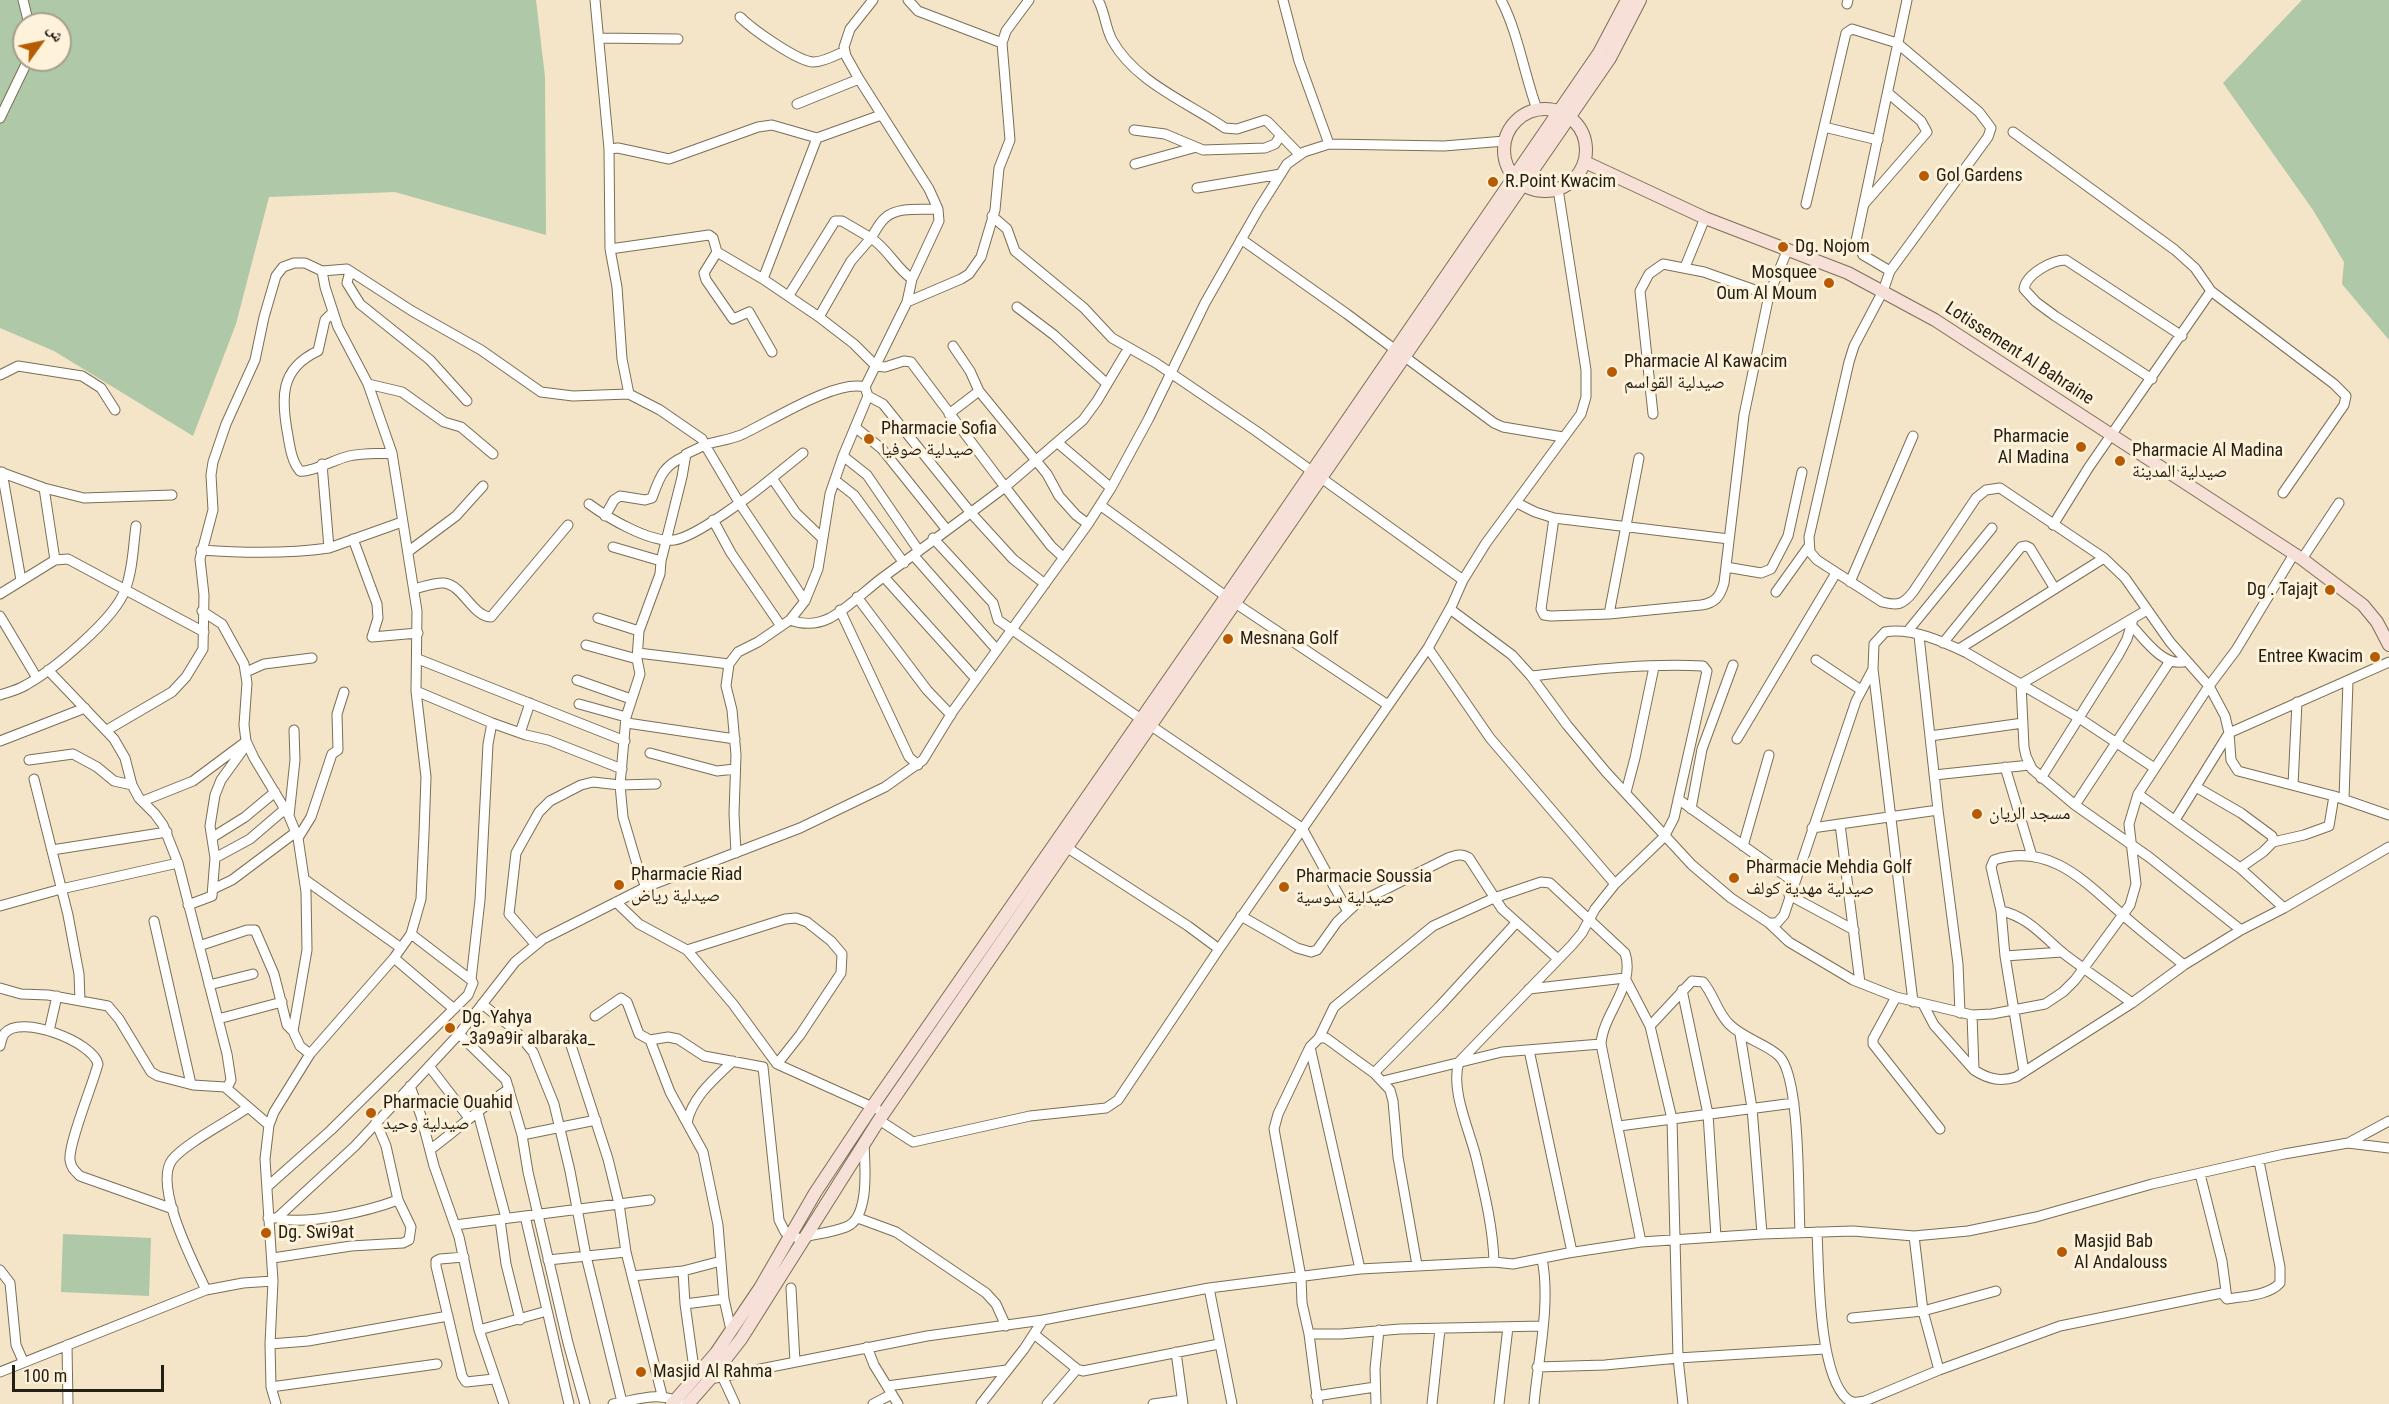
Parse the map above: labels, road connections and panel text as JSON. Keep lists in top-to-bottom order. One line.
{"streets":{"main road":["Lotissement Al Bahraine"]},"places":["Gol Gardens","R.Point Kwacim","Dg. Nojom","Mosquee Oum Al Moum","Pharmacie Al Kawacim صيدلية القواسم","Pharmacie Sofia صيدلية صوفيا","Pharmacie Al Madina","Pharmacie Al Madina صيدلية المدينة","Dg . Tajajt","Mesnana Golf","Entree Kwacim","مسجد الريان","Pharmacie Mehdia Golf صيدلية مهدية كولف","Pharmacie Riad صيدلية رياض","Pharmacie Soussia صيدلية سوسية","Dg. Yahya _3a9a9ir albaraka_","Pharmacie Ouahid صيدلية وحيد","Dg. Swi9at","Masjid Bab Al Andalouss","Masjid Al Rahma"],"scale_bar":"100 m","north":"top right"}
